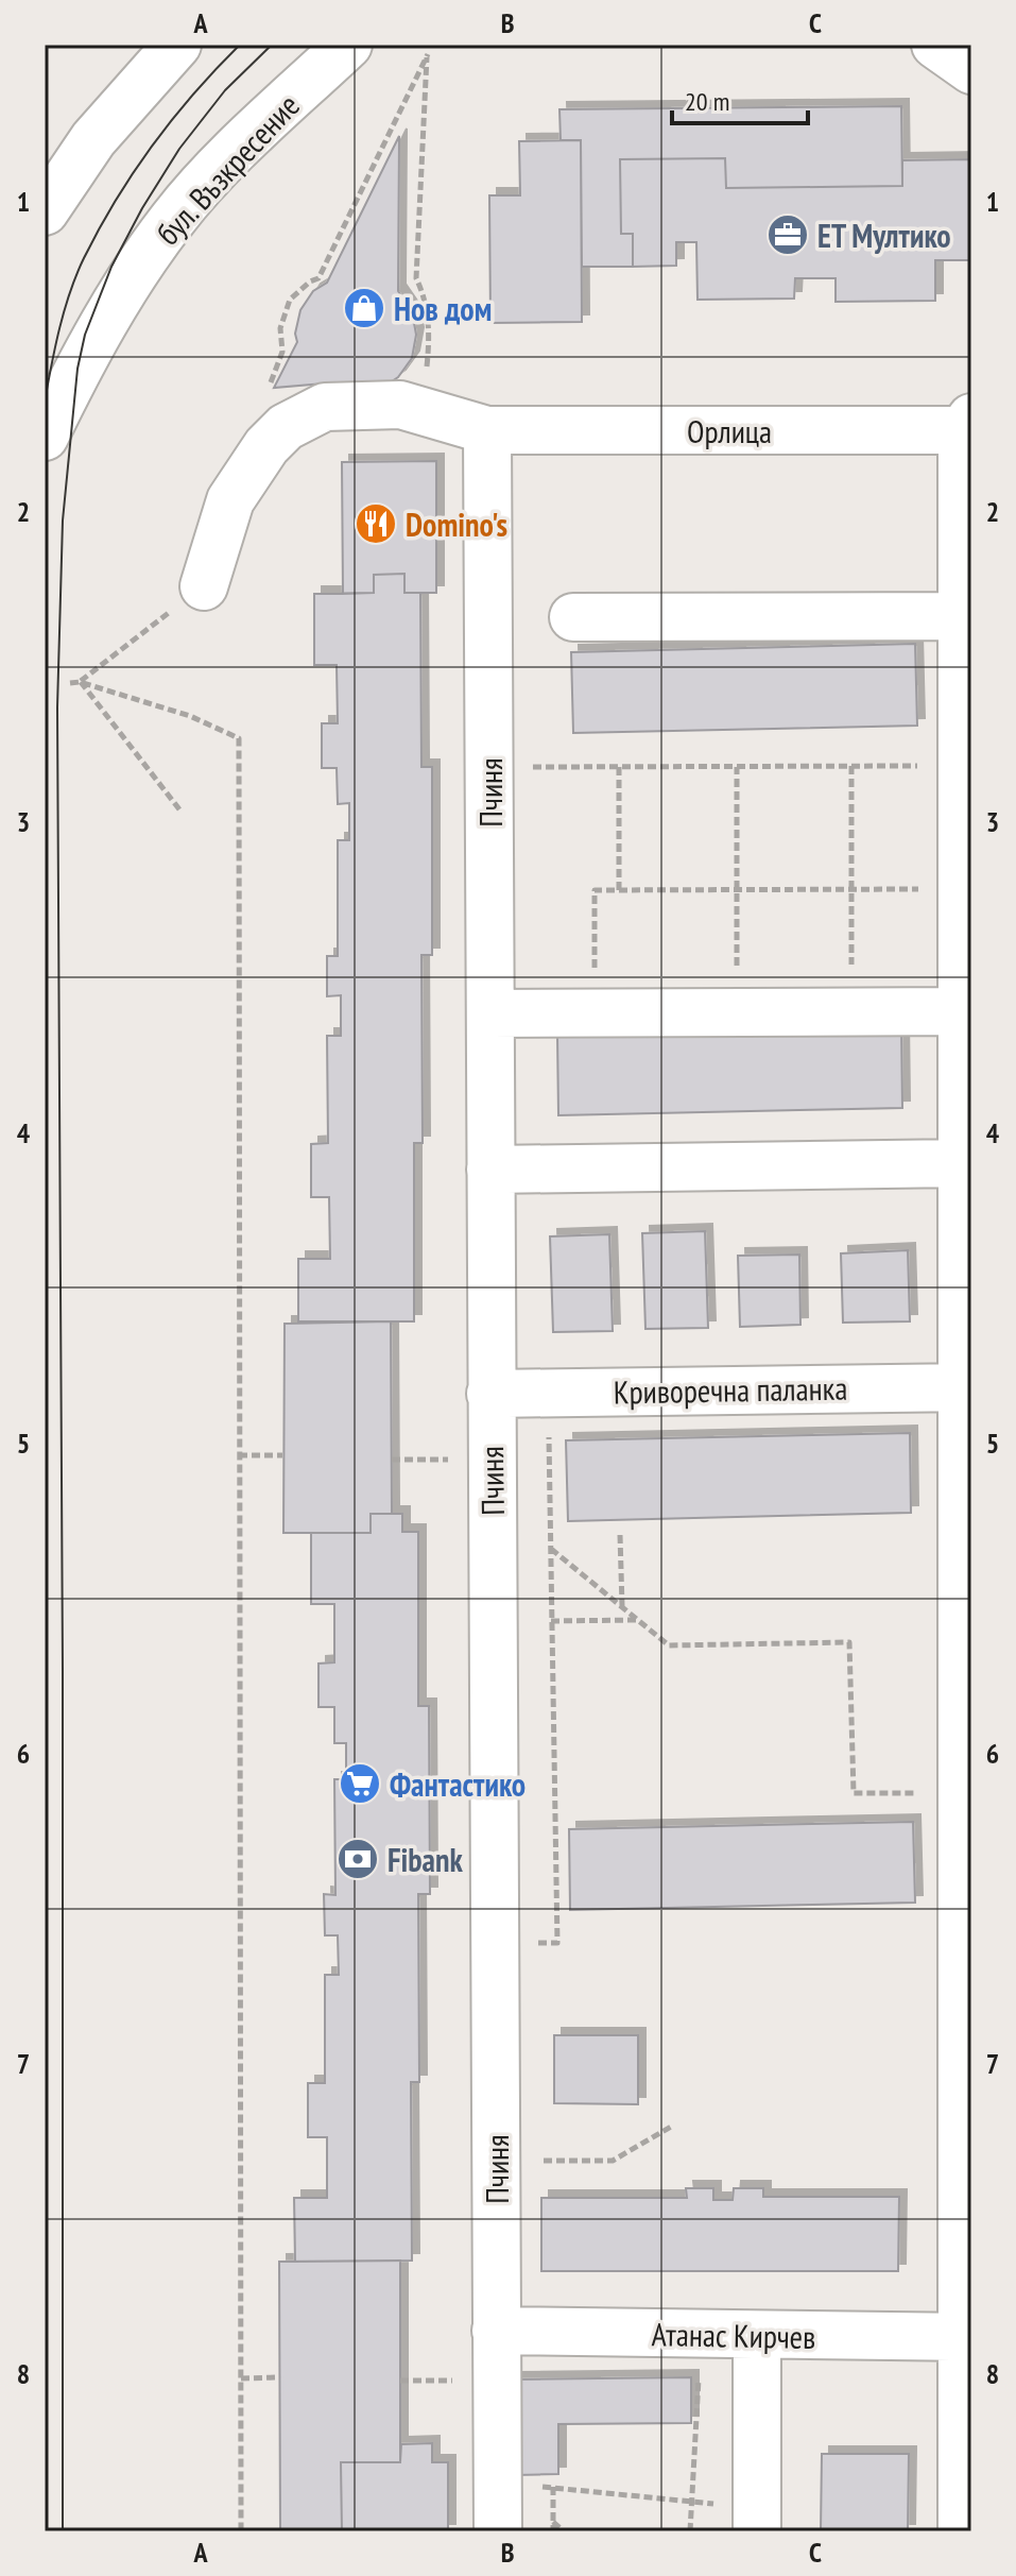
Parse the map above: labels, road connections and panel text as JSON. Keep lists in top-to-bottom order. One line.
{"streets":{"street":["бул. Възкресение","Орлица","Пчиня","Криворечна паланка","Атанас Кирчев"]},"crossings":[["Орлица","Пчиня"],["Пчиня","Криворечна паланка"],["Пчиня","Атанас Кирчев"]],"places":{"office":["ЕТ Мултико"],"shop":["Нов дом"],"restaurant":["Domino's"],"supermarket":["Фантастико"],"bank":["Fibank"]},"scale_bar":"20 m","grid":{"columns":["A","B","C"],"rows":["1","2","3","4","5","6","7","8"]}}
